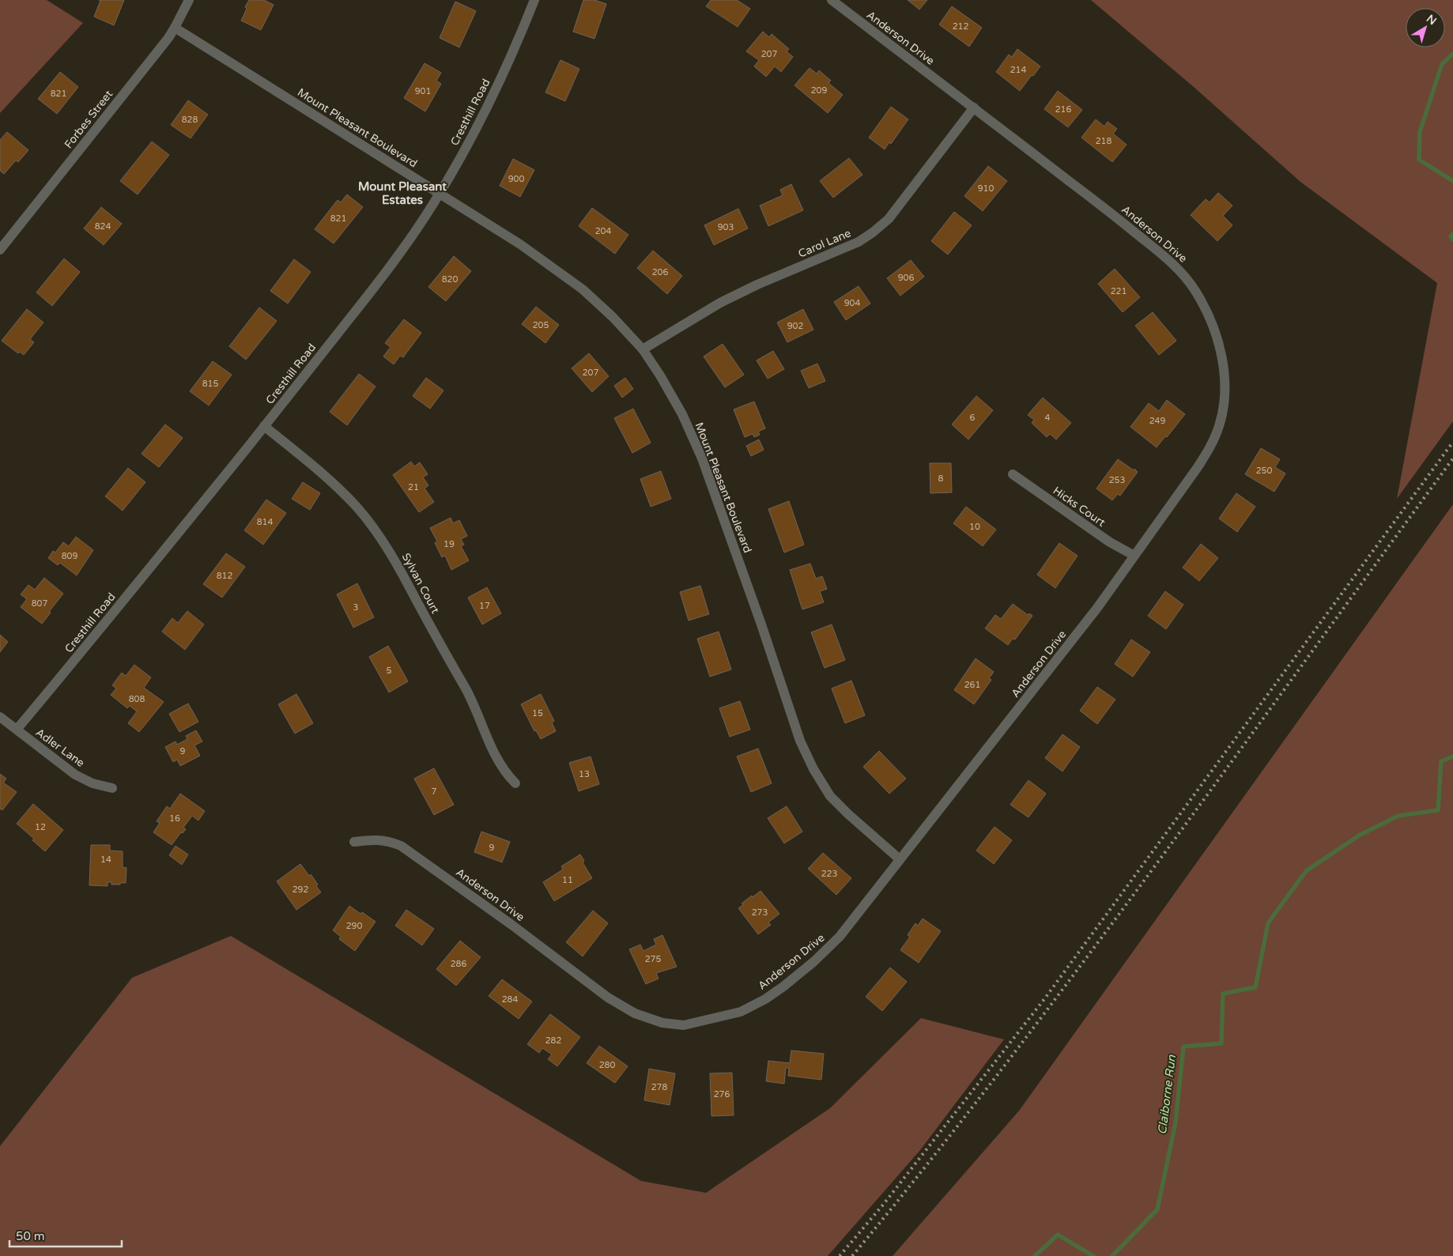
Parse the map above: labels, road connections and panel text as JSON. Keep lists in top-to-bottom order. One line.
{"streets":{"street":["Anderson Drive","Cresthill Road","Forbes Street","Mount Pleasant Boulevard","Carol Lane","Hicks Court","Sylvan Court","Adler Lane"]},"crossings":[["Anderson Drive","Mount Pleasant Boulevard"],["Anderson Drive","Carol Lane"],["Anderson Drive","Hicks Court"],["Cresthill Road","Mount Pleasant Boulevard"],["Cresthill Road","Sylvan Court"],["Cresthill Road","Adler Lane"],["Forbes Street","Mount Pleasant Boulevard"],["Mount Pleasant Boulevard","Carol Lane"]],"districts":["Mount Pleasant Estates"],"water":["Claiborne Run"],"house_numbers":["212","207","214","209","901","821","216","828","218","900","910","821","824","903","204","206","906","820","221","904","205","902","207","815","6","4","249","250","8","253","21","814","10","19","809","812","807","17","3","5","261","808","15","9","13","7","16","12","9","14","223","11","292","273","290","275","286","284","282","280","278","276"],"scale_bar":"50 m","north":"top right"}
